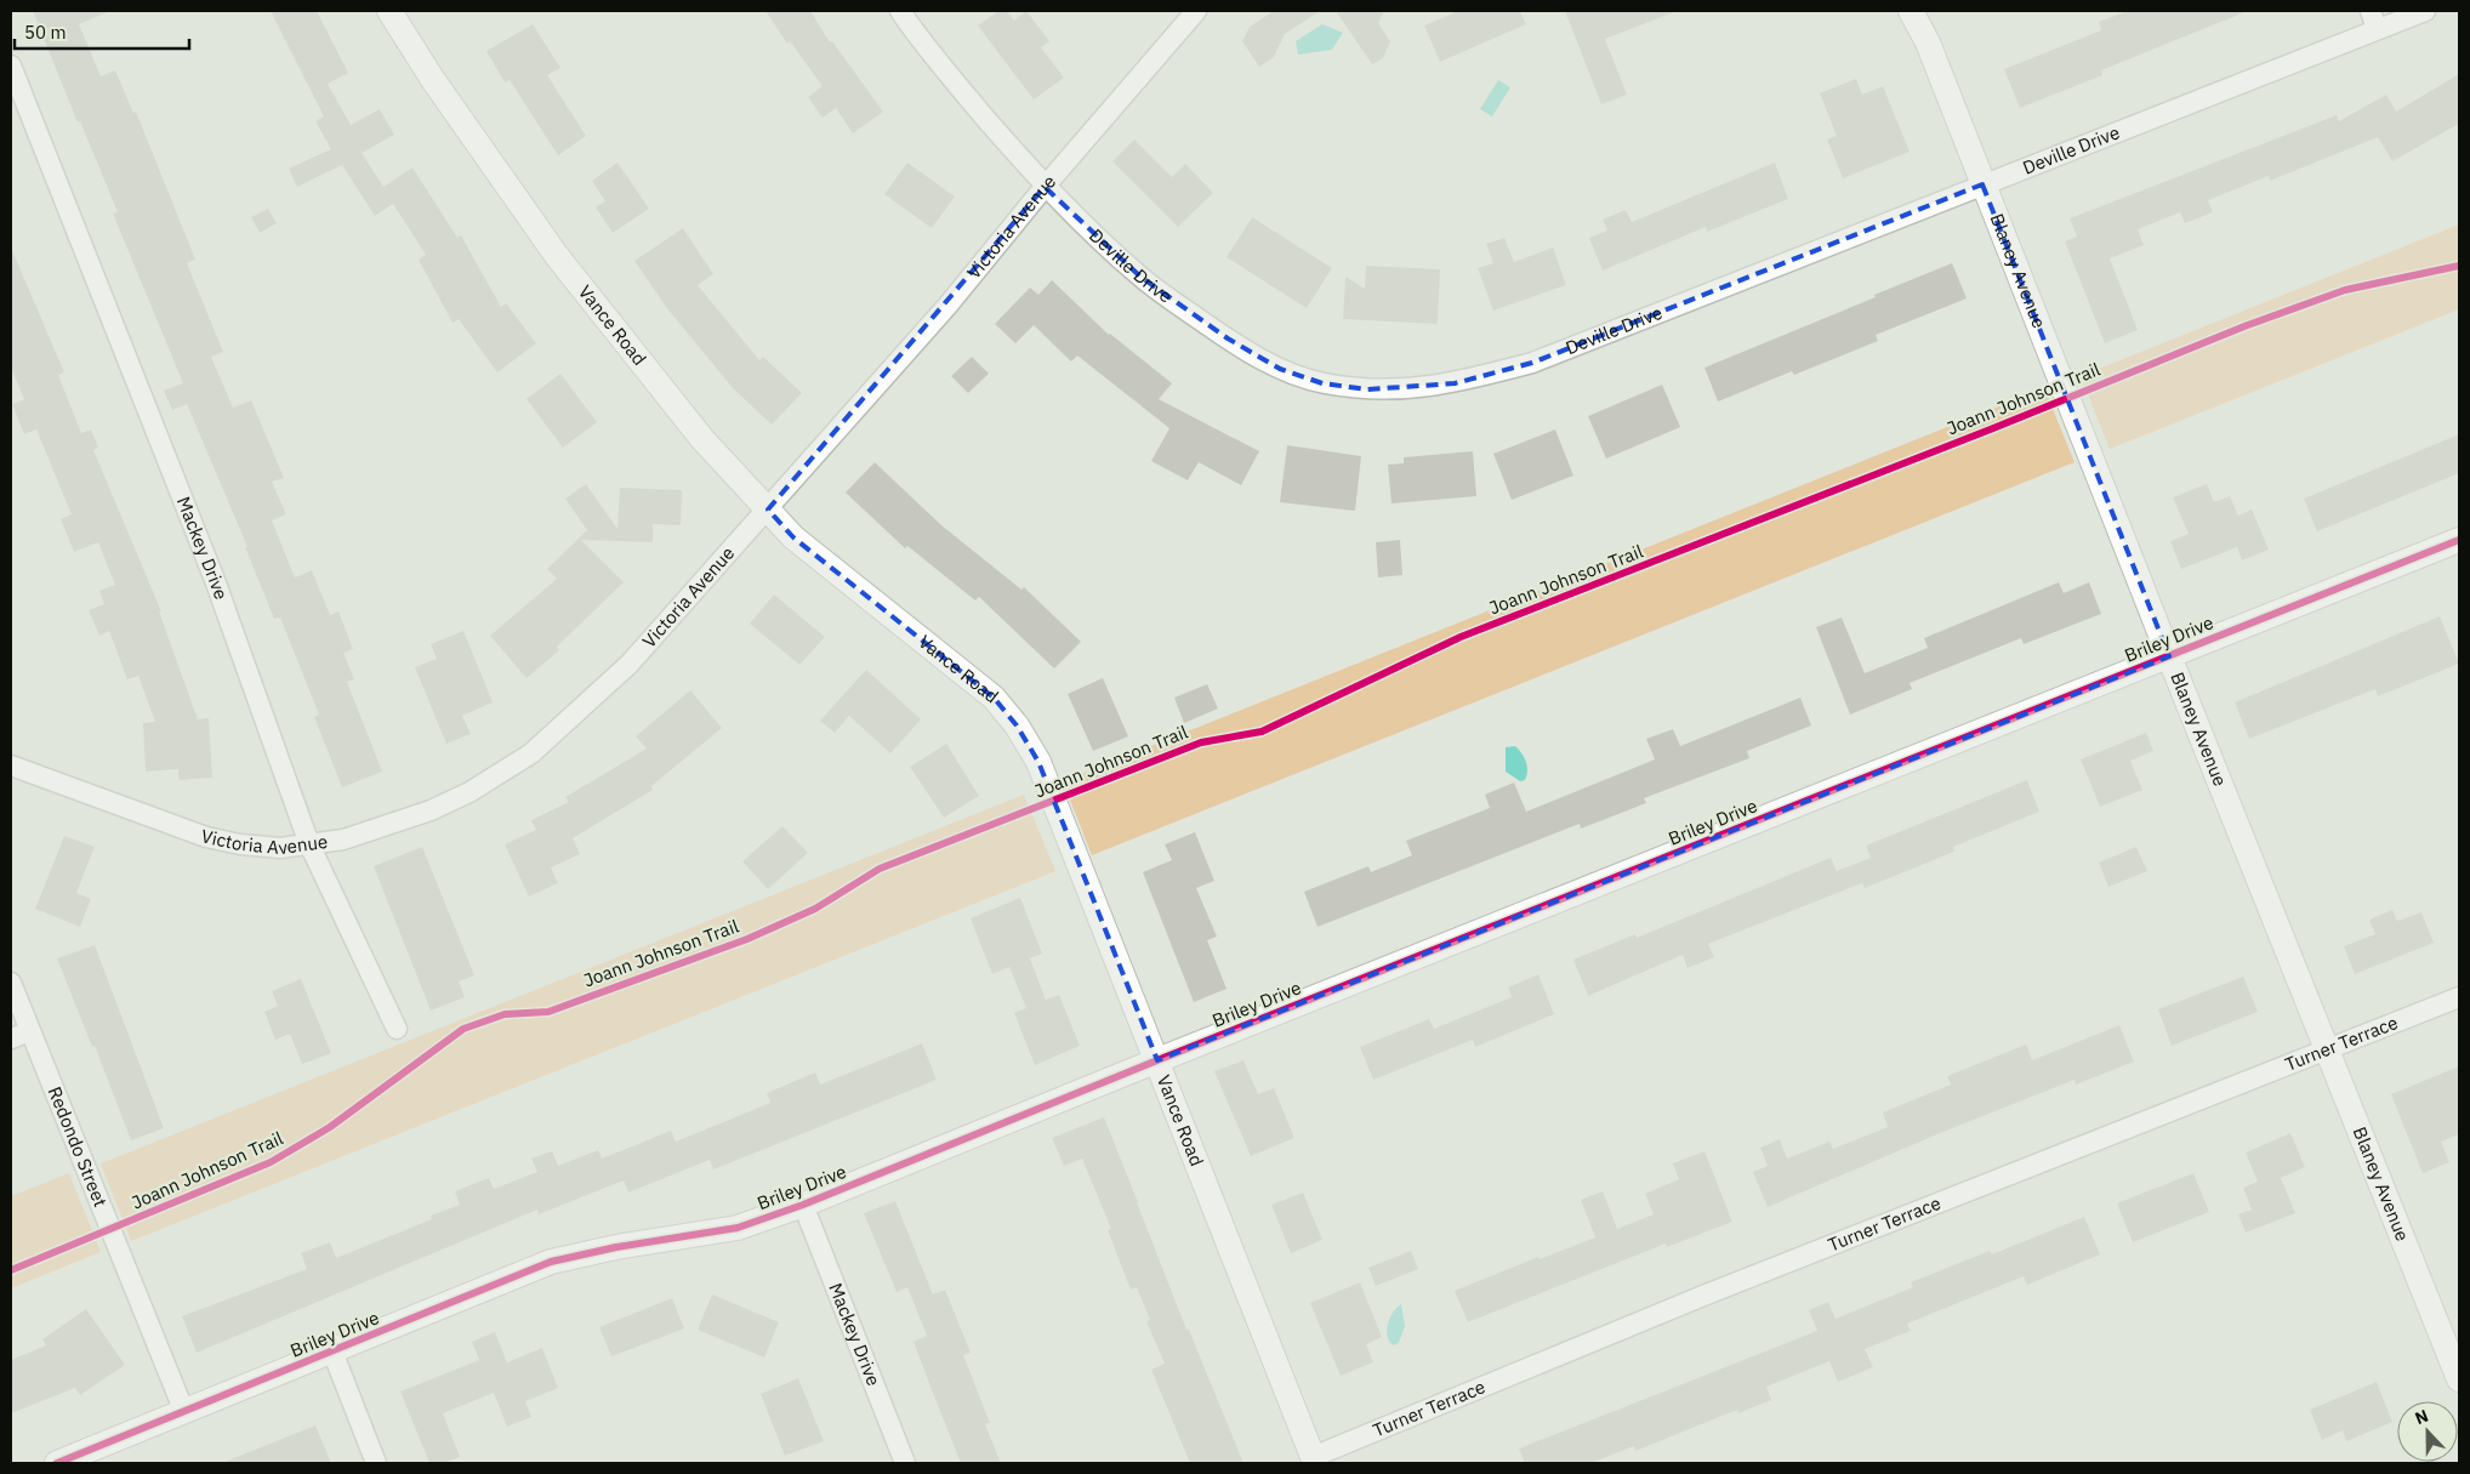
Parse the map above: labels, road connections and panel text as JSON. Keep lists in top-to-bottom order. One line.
{"streets":{"street":["Deville Drive","Victoria Avenue","Blaney Avenue","Vance Road","Mackey Drive","Briley Drive","Turner Terrace","Redondo Street"],"cycle path":["Joann Johnson Trail"]},"crossings":[["Deville Drive","Victoria Avenue"],["Deville Drive","Blaney Avenue"],["Victoria Avenue","Vance Road"],["Victoria Avenue","Mackey Drive"],["Blaney Avenue","Briley Drive"],["Blaney Avenue","Turner Terrace"],["Vance Road","Briley Drive"],["Vance Road","Turner Terrace"],["Mackey Drive","Briley Drive"],["Briley Drive","Redondo Street"]],"scale_bar":"50 m","north":"top"}
